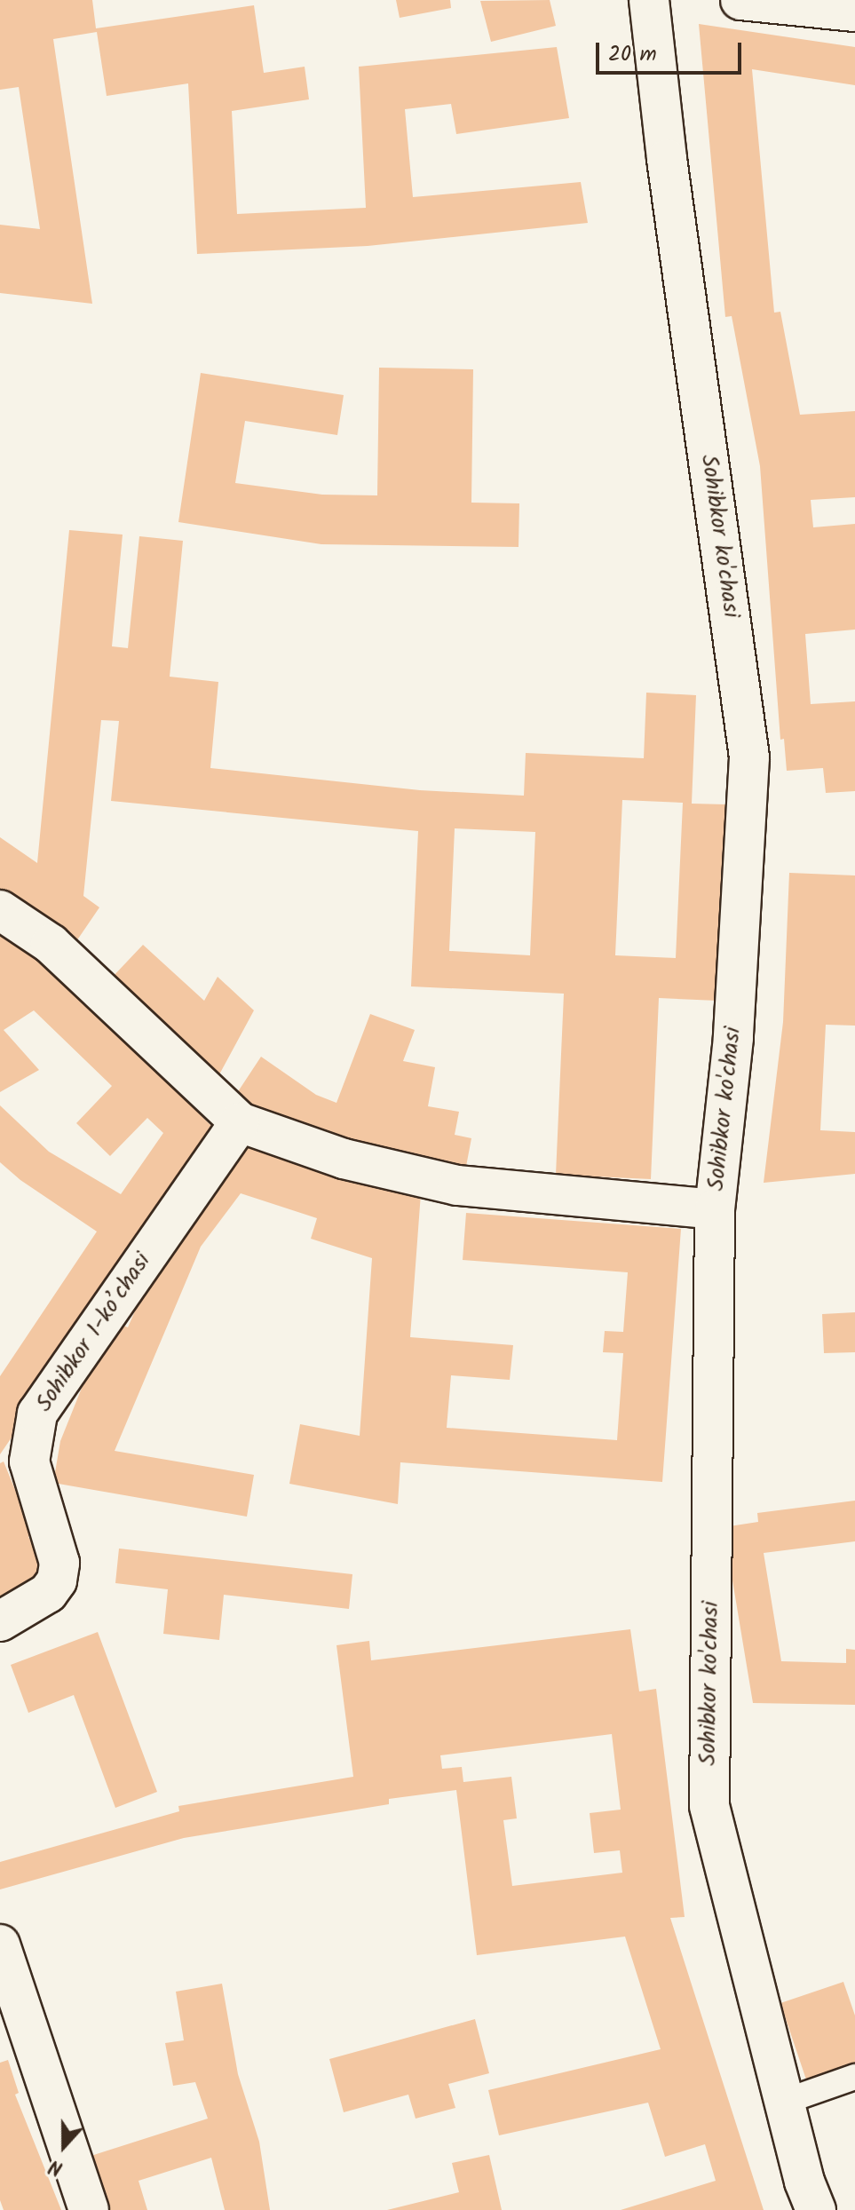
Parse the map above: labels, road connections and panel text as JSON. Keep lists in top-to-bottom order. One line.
{"streets":{"street":["Sohibkor ko'chasi","Sohibkor 1-koʼchasi"]},"scale_bar":"20 m","north":"bottom"}
